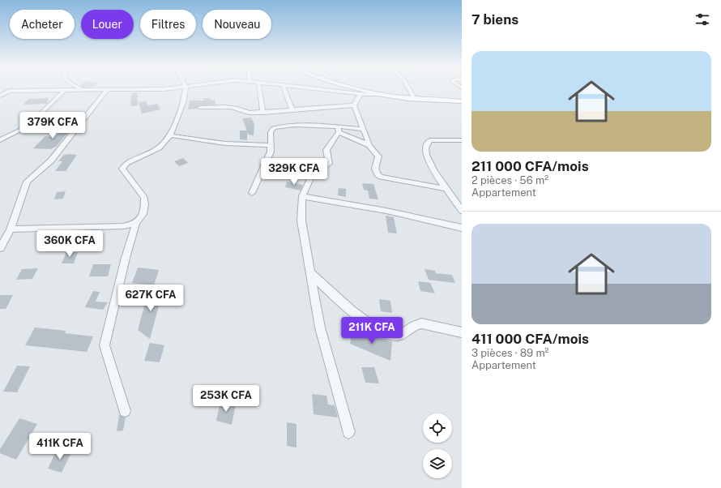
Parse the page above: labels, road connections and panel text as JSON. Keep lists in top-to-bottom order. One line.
{"page":{"heading":"7 biens","chip":["Acheter","Louer","Filtres","Nouveau"],"list":[{"name":"211 000 CFA/mois","note":"2 pièces · 56 m² · Appartement"},{"name":"411 000 CFA/mois","note":"3 pièces · 89 m² · Appartement"}],"price":["379K CFA","329K CFA","360K CFA","627K CFA","211K CFA","253K CFA","411K CFA"]}}
